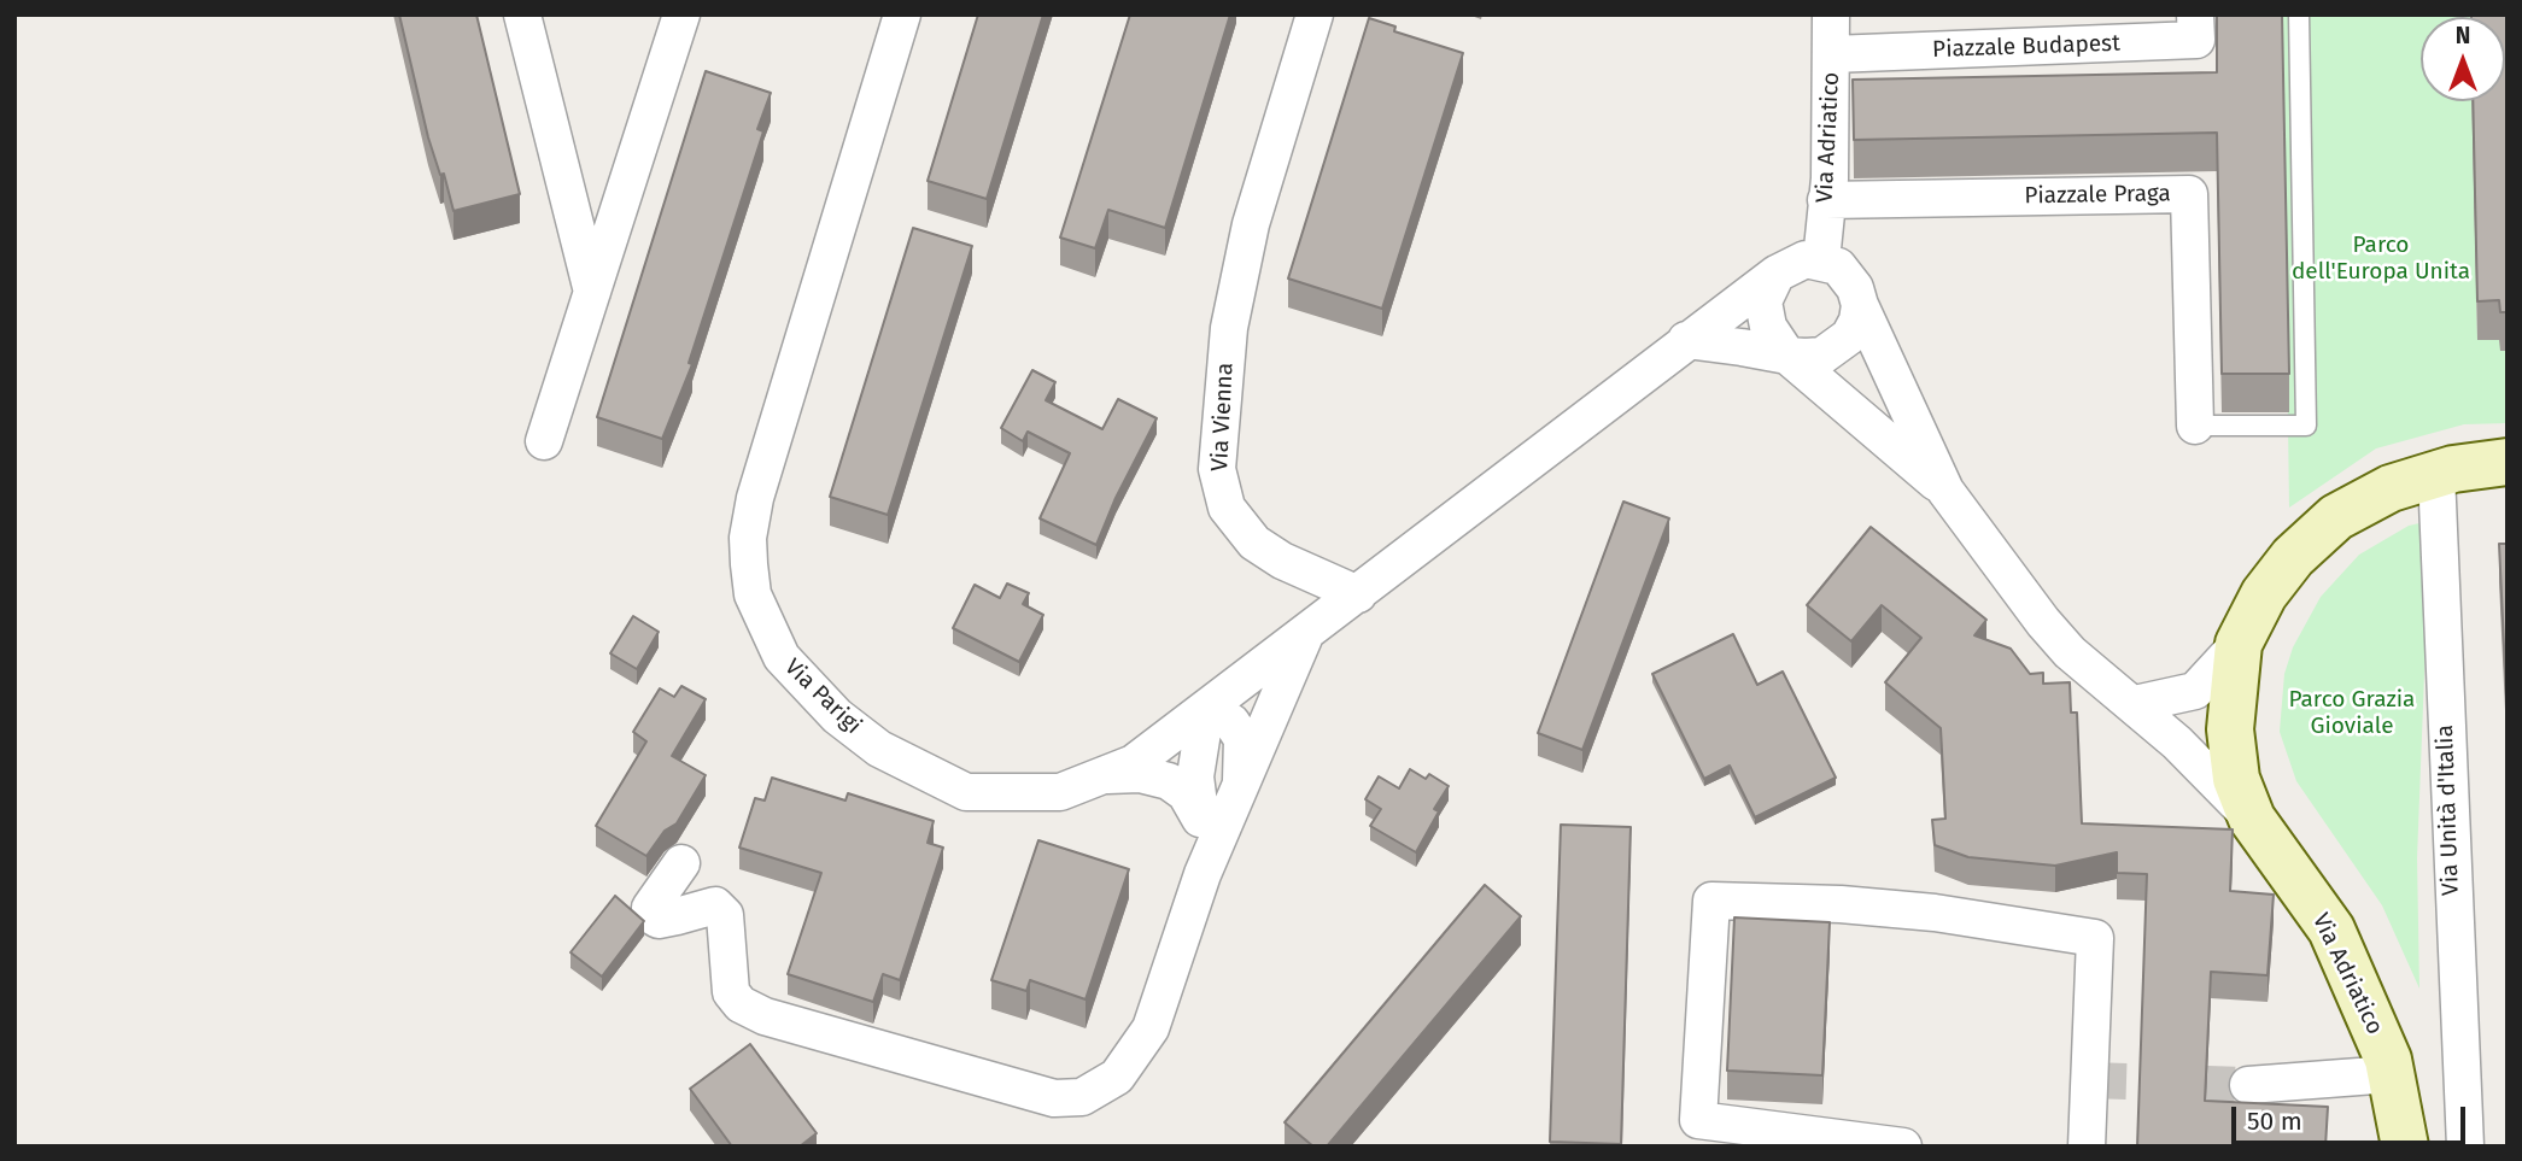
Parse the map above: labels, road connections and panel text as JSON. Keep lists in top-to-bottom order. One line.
{"streets":{"street":["Piazzale Budapest","Via Adriatico","Piazzale Praga","Via Vienna","Via Parigi","Via Unità d'Italia"]},"crossings":[["Piazzale Budapest","Via Adriatico"],["Via Adriatico","Piazzale Praga"],["Via Adriatico","Via Unità d'Italia"],["Via Vienna","Via Parigi"]],"parks":["Parco dell'Europa Unita","Parco Grazia Gioviale"],"scale_bar":"50 m","north":"top"}
